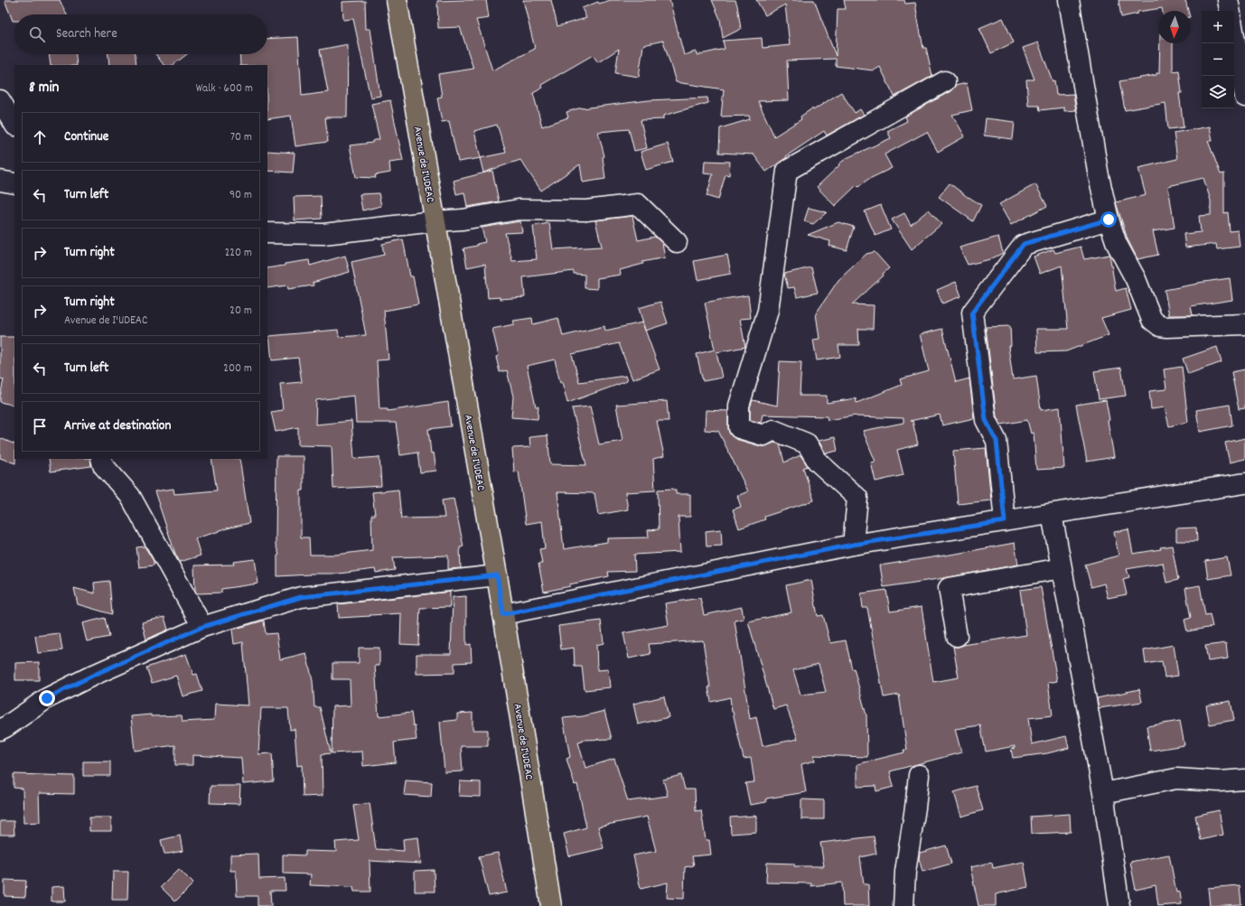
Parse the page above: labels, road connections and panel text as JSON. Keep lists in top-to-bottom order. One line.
{"streets":{"main road":["Avenue de I'UDEAC"]},"north":"bottom","page":{"map_buttons":["+","−"],"search":"Search here","heading":["8 min","Walk · 600 m"],"list":[["Continue","70 m"],["Turn left","90 m"],["Turn right","220 m"],["Turn right","Avenue de I'UDEAC","20 m"],["Turn left","200 m"],"Arrive at destination"]}}
